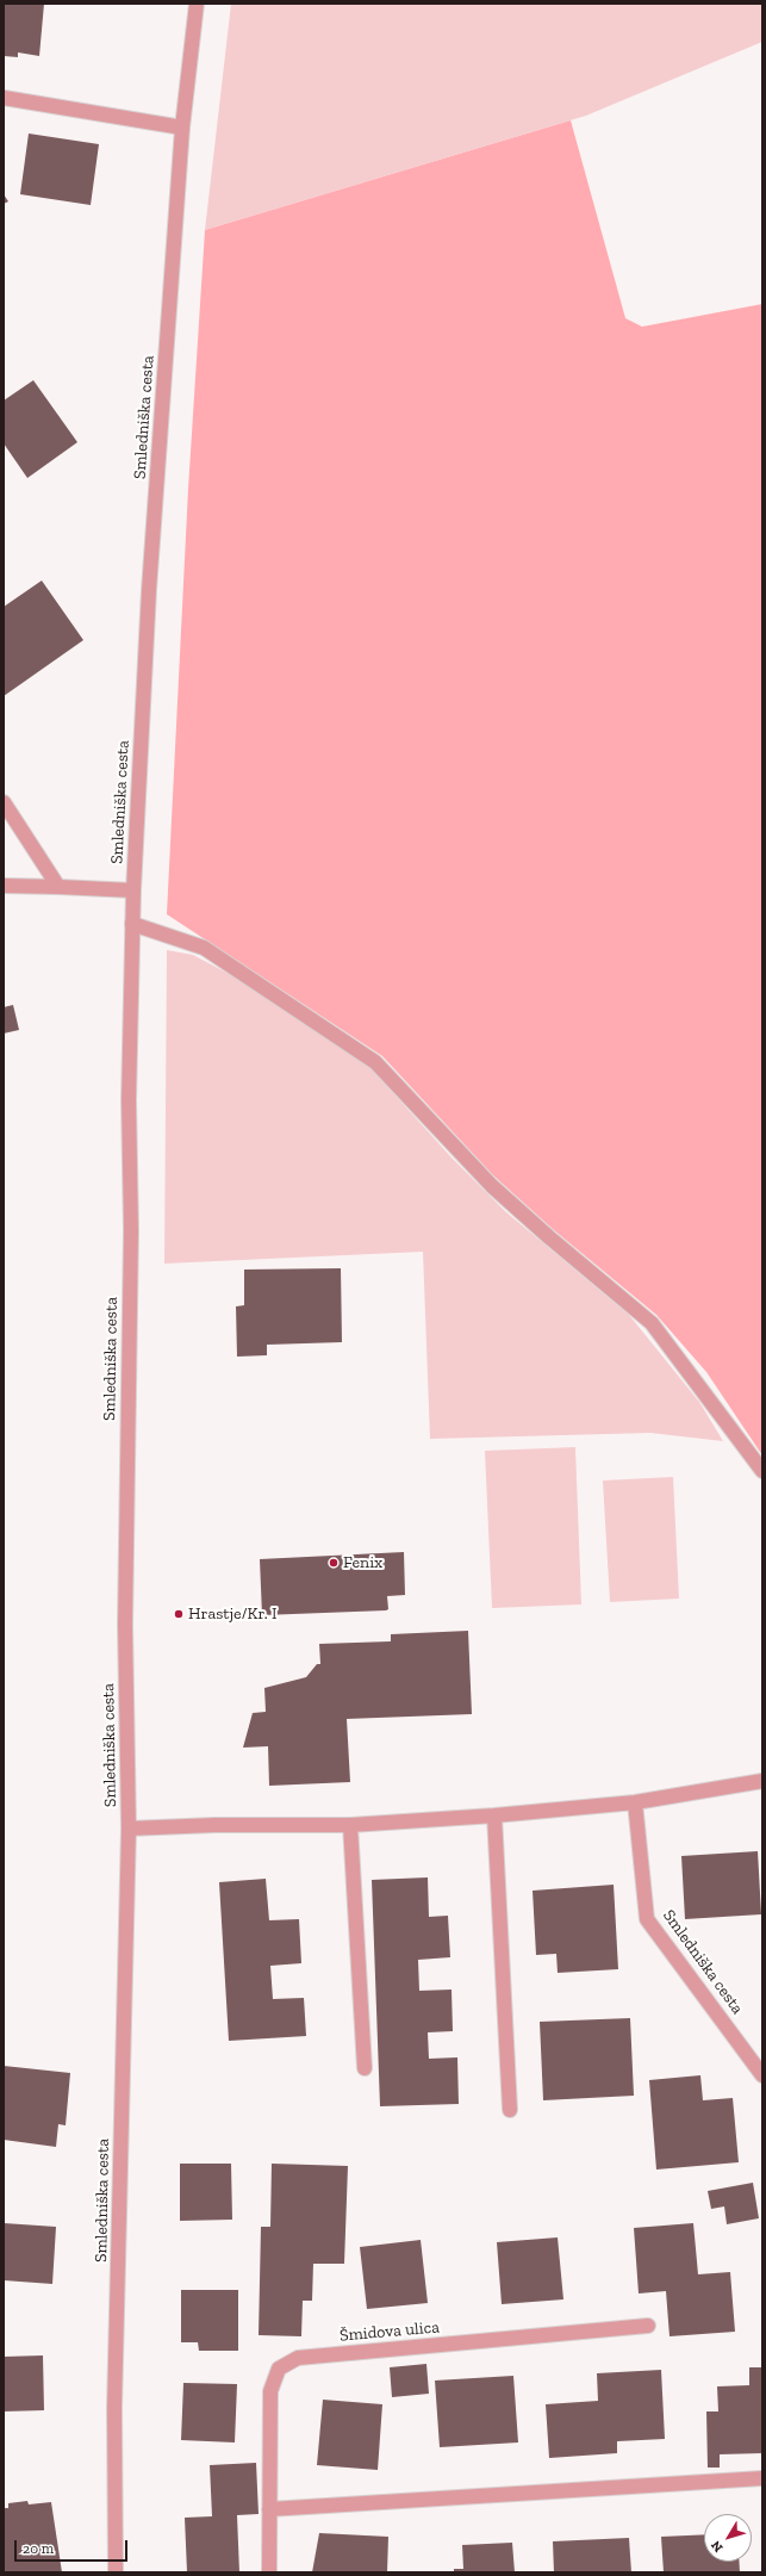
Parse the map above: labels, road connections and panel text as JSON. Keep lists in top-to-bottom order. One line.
{"streets":{"street":["Smledniška cesta","Šmidova ulica"]},"places":["Fenix","Hrastje/Kr. I"],"scale_bar":"20 m","north":"bottom left"}
